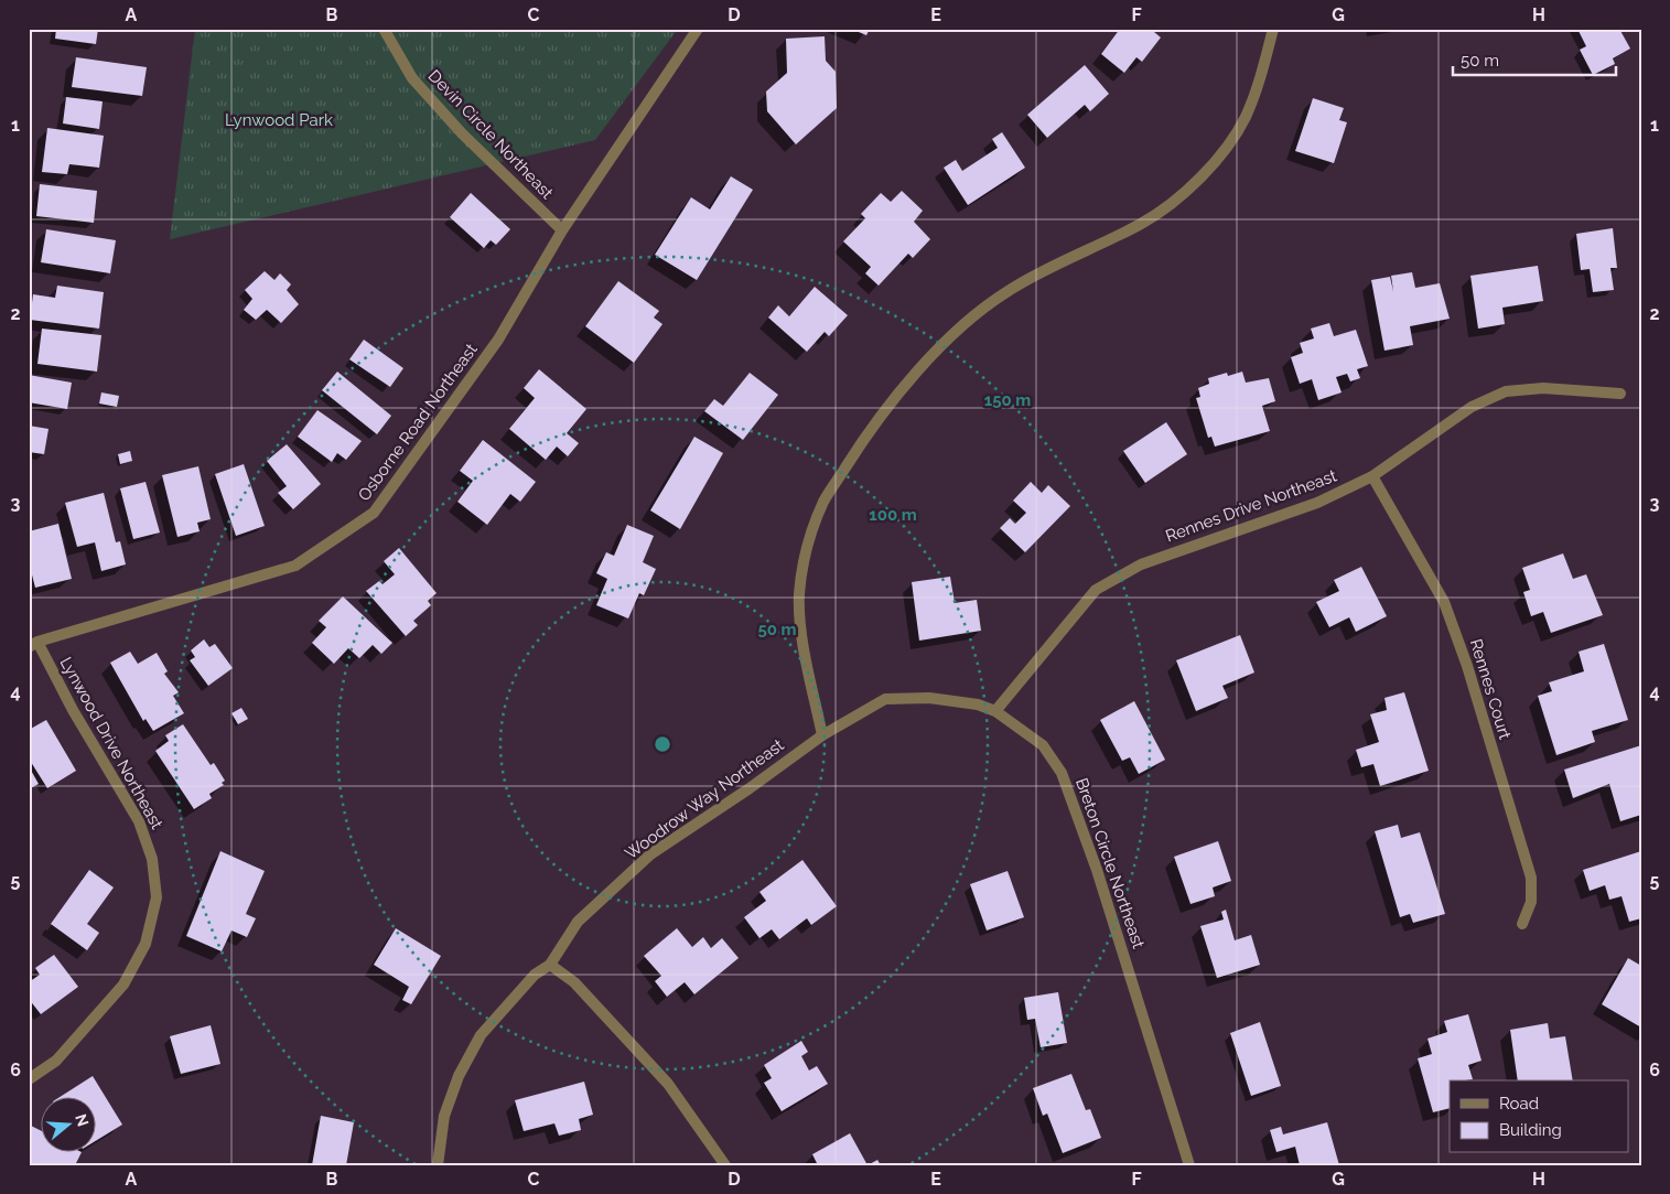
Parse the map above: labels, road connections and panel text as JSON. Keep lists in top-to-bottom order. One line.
{"streets":{"street":["Devin Circle Northeast","Osborne Road Northeast","Rennes Drive Northeast","Rennes Court","Lynwood Drive Northeast","Woodrow Way Northeast","Breton Circle Northeast"]},"crossings":[["Devin Circle Northeast","Osborne Road Northeast"],["Osborne Road Northeast","Lynwood Drive Northeast"],["Rennes Drive Northeast","Rennes Court"],["Rennes Drive Northeast","Breton Circle Northeast"],["Woodrow Way Northeast","Breton Circle Northeast"]],"parks":["Lynwood Park"],"legend":["Road","Building"],"scale_bar":"50 m","north":"right","grid":{"columns":["A","B","C","D","E","F","G","H"],"rows":["1","2","3","4","5","6"]},"rings":["150 m","100 m","50 m"]}
